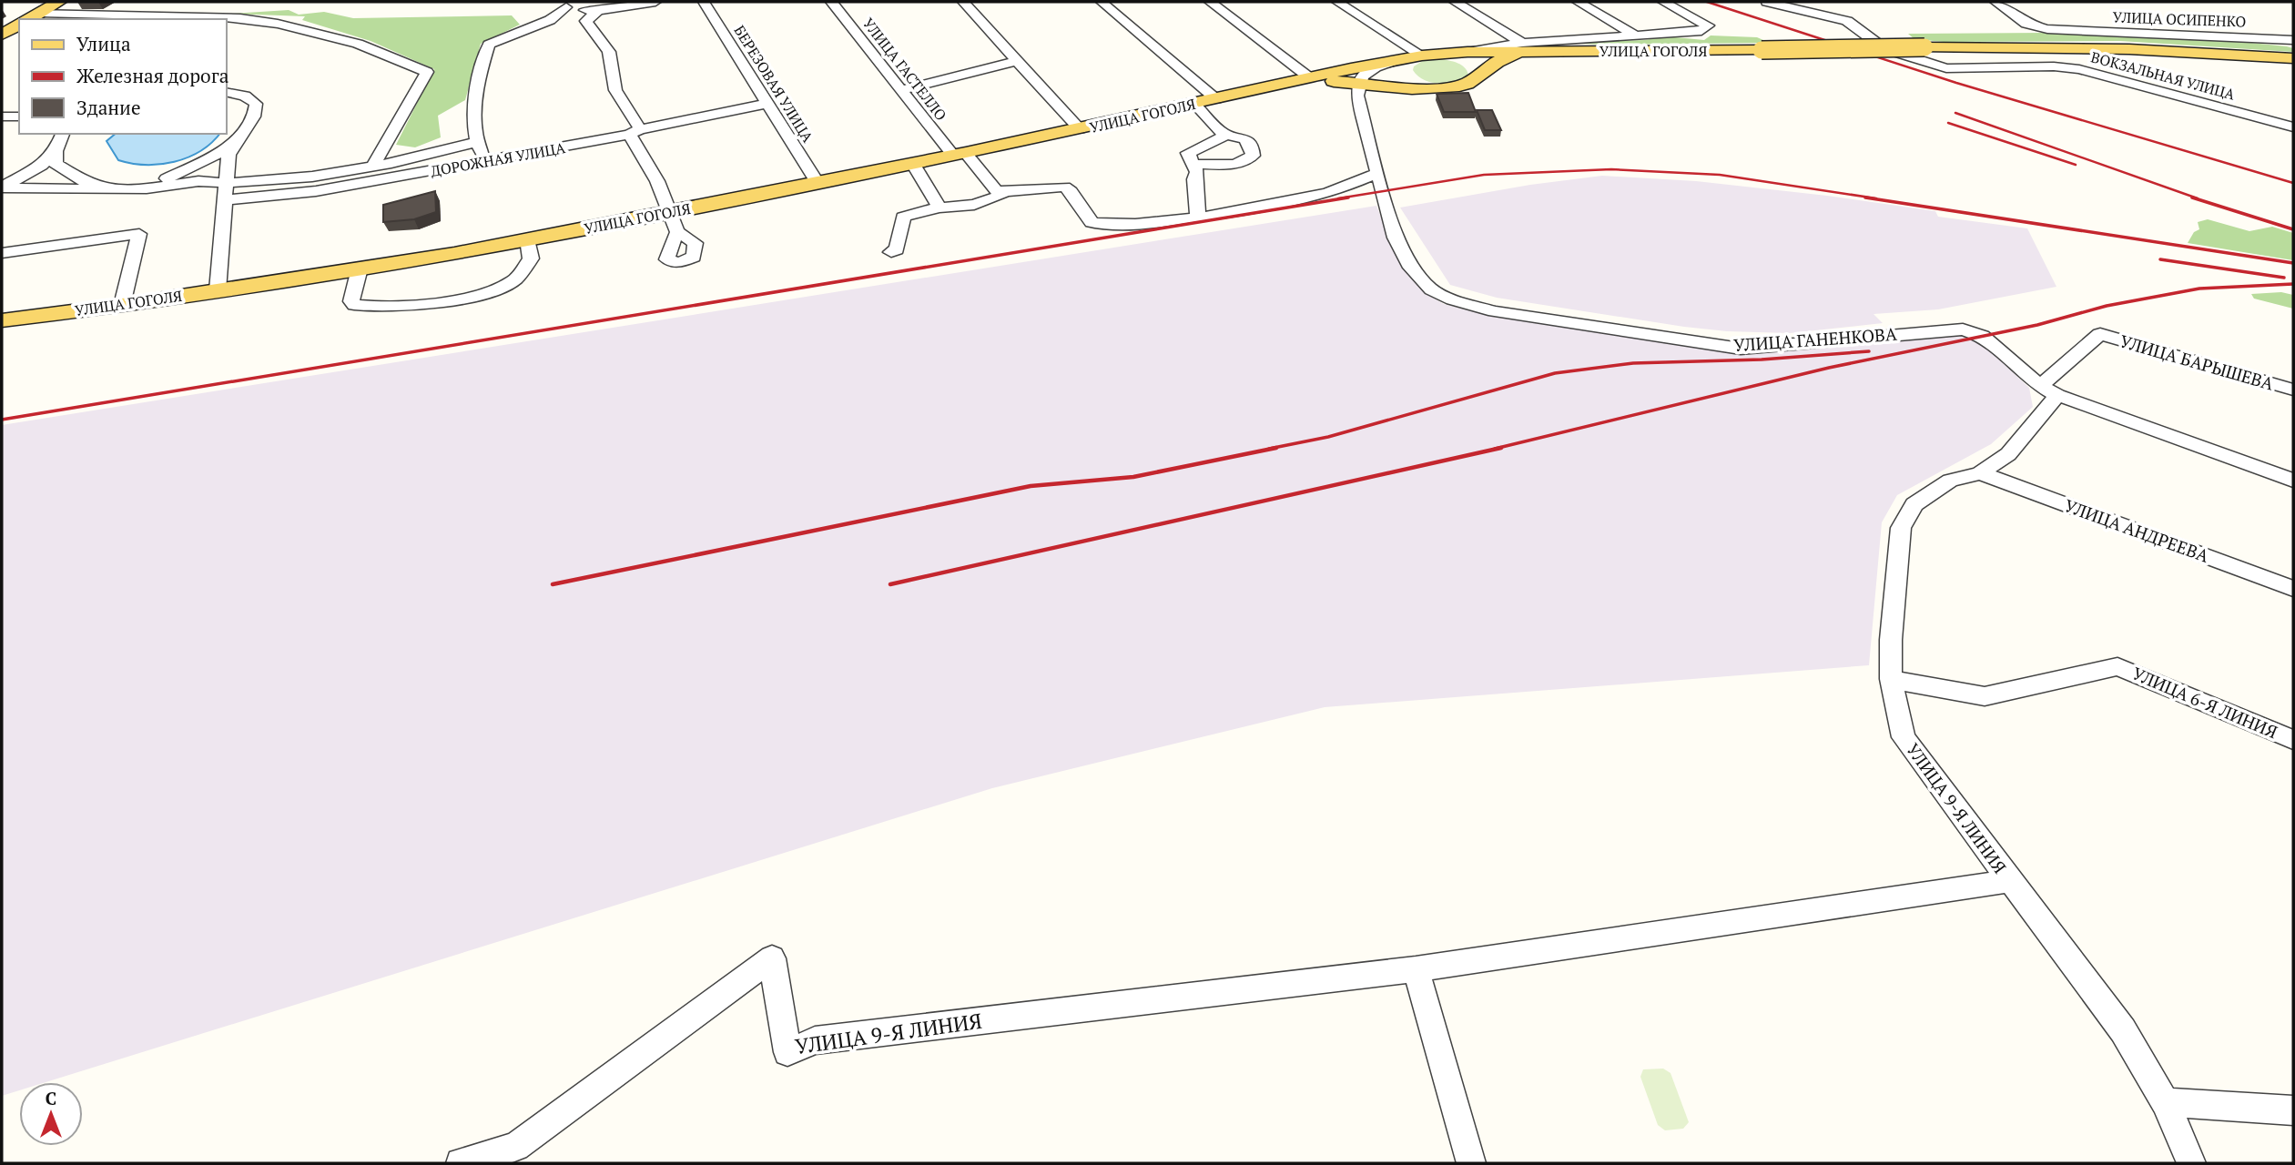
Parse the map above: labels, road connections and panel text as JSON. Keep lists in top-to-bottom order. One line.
{"streets":{"main road":["УЛИЦА ГОГОЛЯ"],"street":["УЛИЦА ОСИПЕНКО","УЛИЦА ГАСТЕЛЛО","ВОКЗАЛЬНАЯ УЛИЦА","БЕРЕЗОВАЯ УЛИЦА","ДОРОЖНАЯ УЛИЦА","УЛИЦА ГАНЕНКОВА","УЛИЦА БАРЫШЕВА","УЛИЦА АНДРЕЕВА","УЛИЦА 6-Я ЛИНИЯ","УЛИЦА 9-Я ЛИНИЯ"]},"crossings":[["УЛИЦА ГОГОЛЯ","УЛИЦА ГАСТЕЛЛО"],["УЛИЦА ГОГОЛЯ","БЕРЕЗОВАЯ УЛИЦА"],["БЕРЕЗОВАЯ УЛИЦА","ДОРОЖНАЯ УЛИЦА"],["УЛИЦА ГАНЕНКОВА","УЛИЦА 9-Я ЛИНИЯ"],["УЛИЦА БАРЫШЕВА","УЛИЦА 9-Я ЛИНИЯ"],["УЛИЦА АНДРЕЕВА","УЛИЦА 9-Я ЛИНИЯ"],["УЛИЦА 6-Я ЛИНИЯ","УЛИЦА 9-Я ЛИНИЯ"]],"legend":["Улица","Железная дорога","Здание"],"north":"top"}
